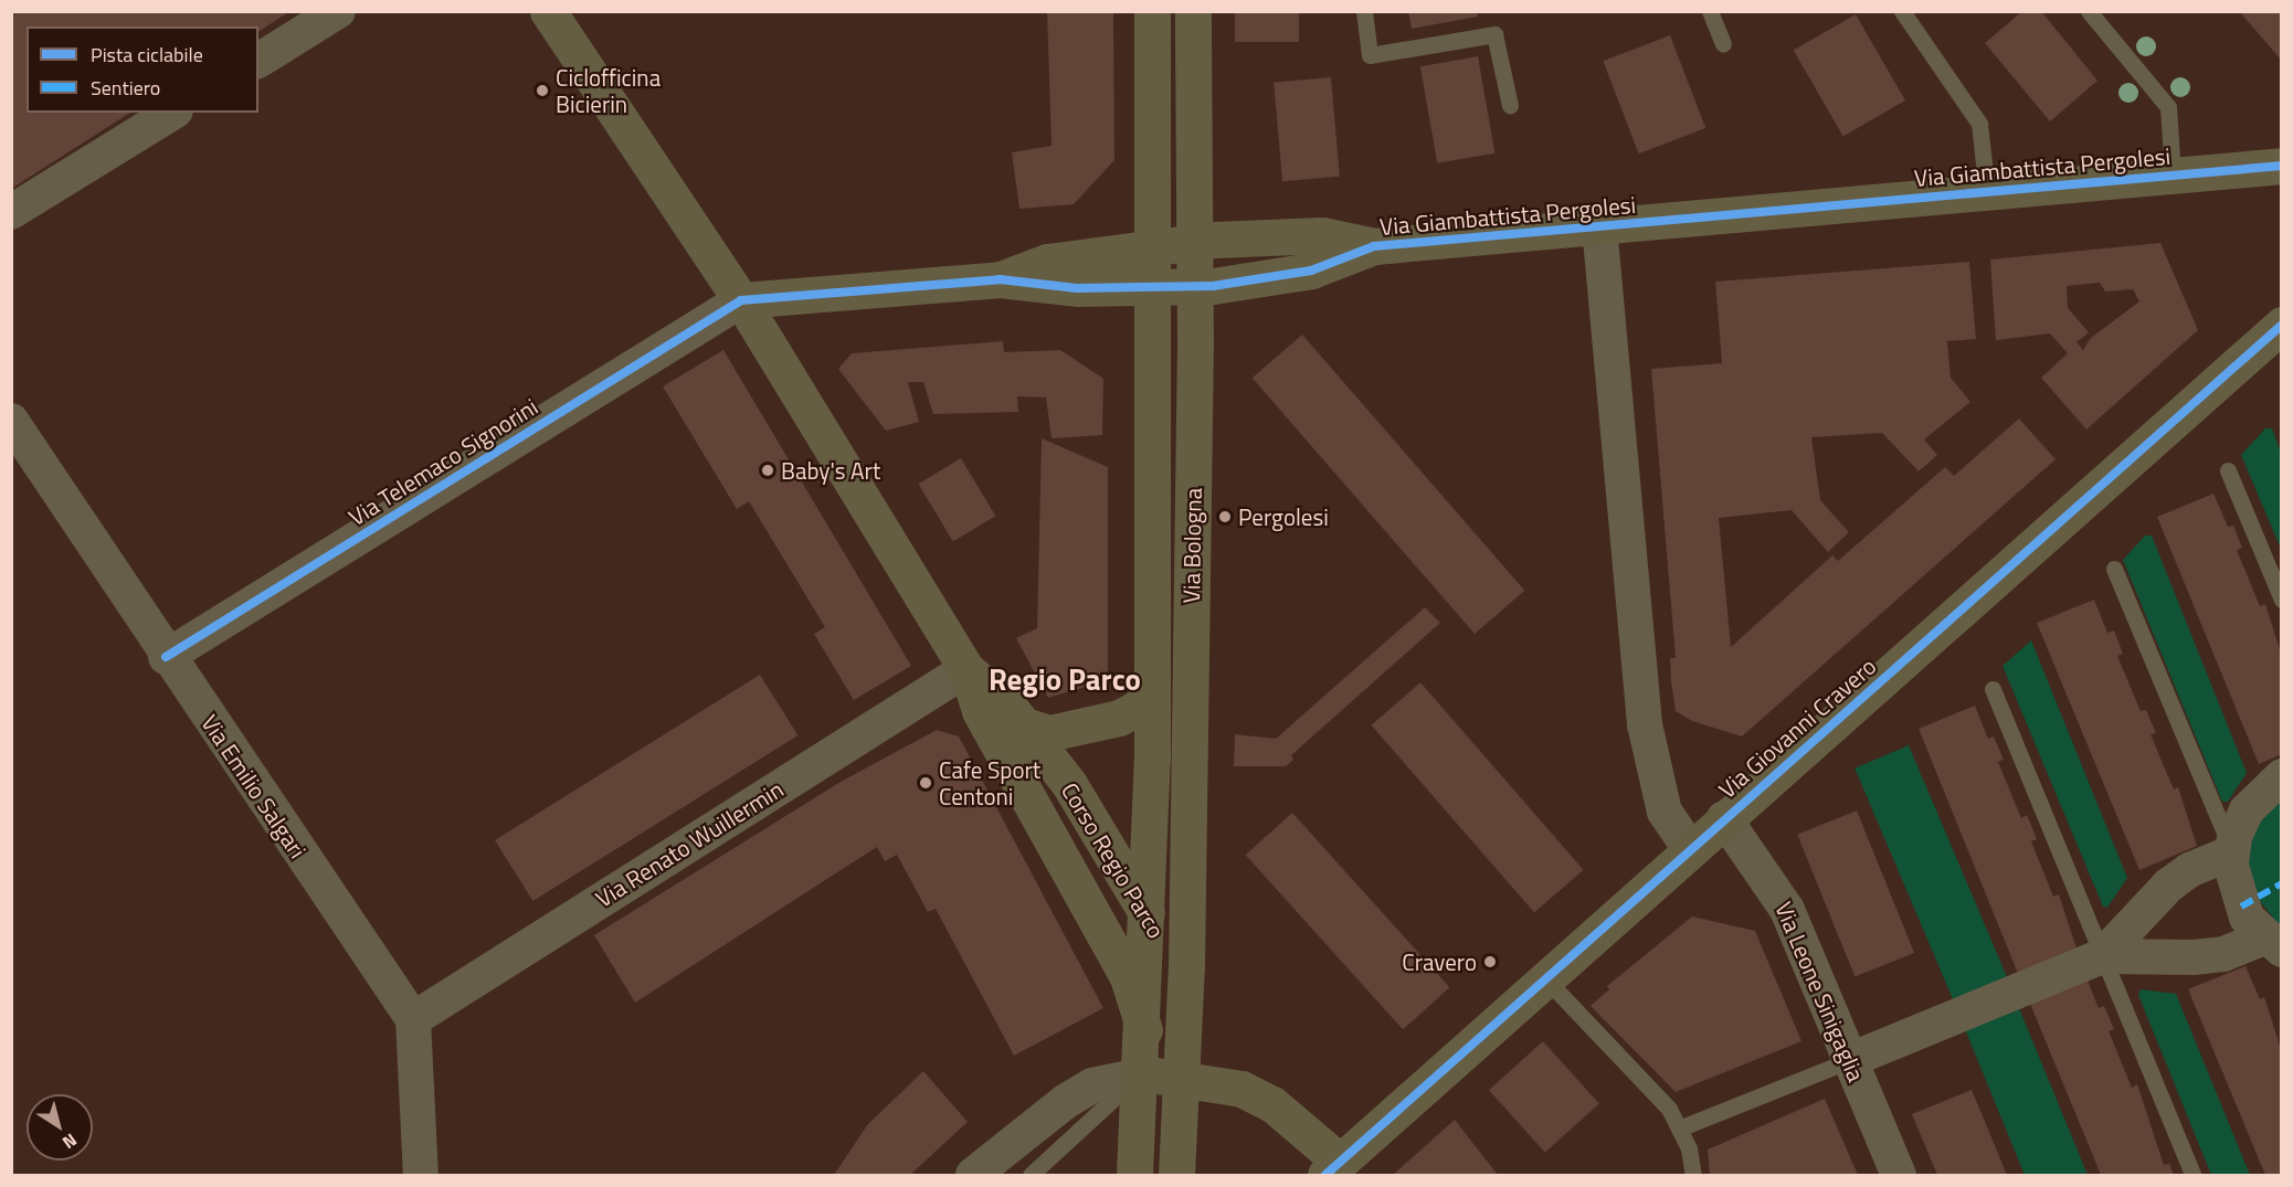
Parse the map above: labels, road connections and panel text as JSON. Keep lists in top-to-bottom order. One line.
{"streets":{"street":["Via Giambattista Pergolesi","Via Telemaco Signorini","Via Bologna","Via Giovanni Cravero","Via Emilio Salgari","Via Renato Wuillermin","Corso Regio Parco","Via Leone Sinigaglia"]},"crossings":[["Via Giambattista Pergolesi","Via Telemaco Signorini"],["Via Giambattista Pergolesi","Via Bologna"],["Via Giambattista Pergolesi","Corso Regio Parco"],["Via Telemaco Signorini","Via Emilio Salgari"],["Via Telemaco Signorini","Corso Regio Parco"],["Via Bologna","Corso Regio Parco"],["Via Giovanni Cravero","Via Leone Sinigaglia"],["Via Emilio Salgari","Via Renato Wuillermin"],["Via Renato Wuillermin","Corso Regio Parco"]],"districts":["Regio Parco"],"places":["Ciclofficina Bicierin","Baby's Art","Pergolesi","Cafe Sport Centoni","Cravero"],"legend":["Pista ciclabile","Sentiero"],"north":"bottom right"}
